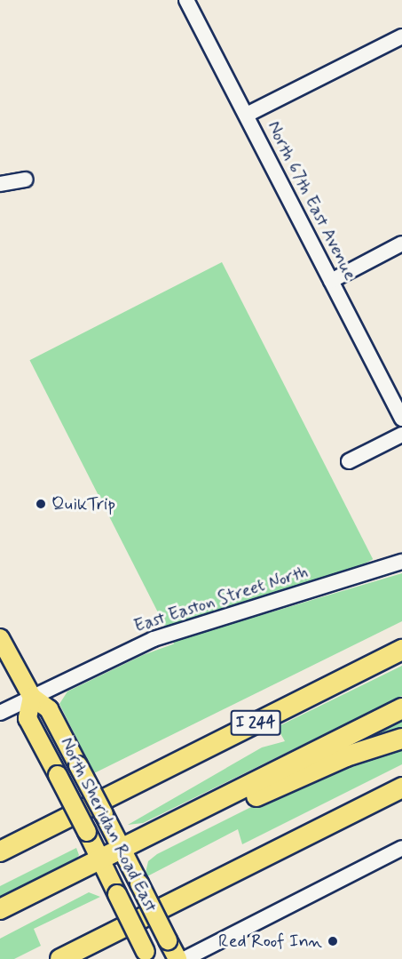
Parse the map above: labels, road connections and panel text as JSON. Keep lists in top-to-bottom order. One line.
{"streets":{"highway":["I 244"],"main road":["North Sheridan Road East"],"street":["North 67th East Avenue","East Easton Street North"]},"crossings":[["East Easton Street North","North Sheridan Road East"]],"places":["QuikTrip","Red Roof Inn"]}
